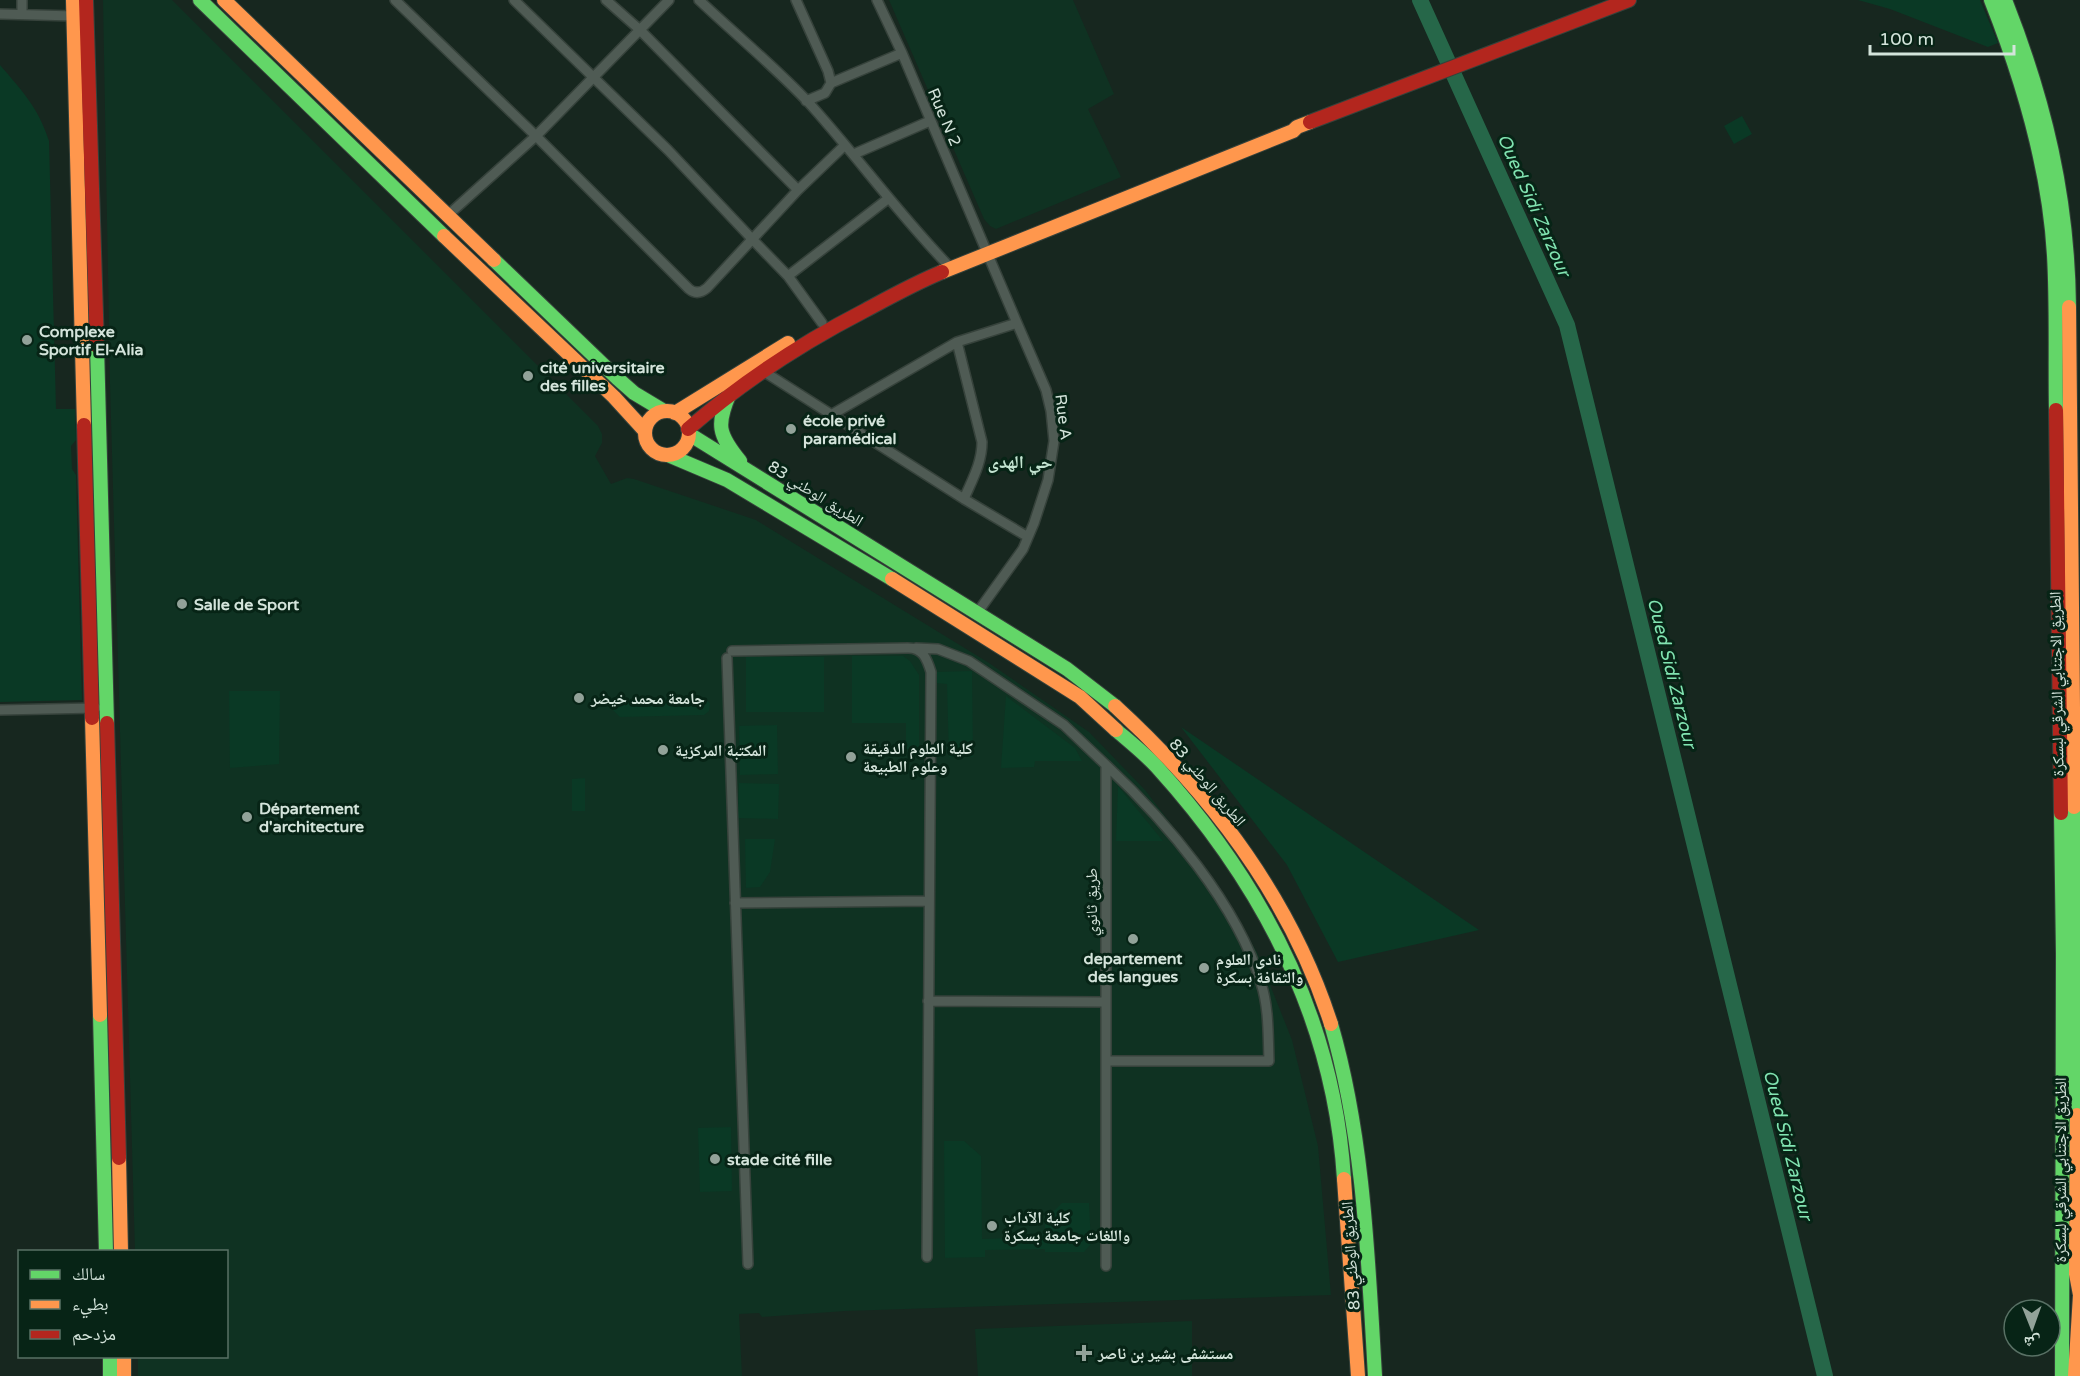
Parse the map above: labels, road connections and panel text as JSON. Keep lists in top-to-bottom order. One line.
{"streets":{"main road":["الطريق الوطني 83","الطريق الاجتنابي الشرقي لبسكرة"],"street":["Rue N 2","Rue A","طريق ثانوي"]},"crossings":[["Rue N 2","Rue A"],["Rue A","الطريق الوطني 83"]],"districts":["حي الهدى"],"water":["Oued Sidi Zarzour"],"places":{"other":["Complexe Sportif El-Alia","cité universitaire des filles","école privé paramédical","Salle de Sport","جامعة محمد خيضر","المكتبة المركزية","كلية العلوم الدقيقة وعلوم الطبيعة","Département d'architecture","departement des langues","نادي العلوم والثقافة بسكرة","stade cité fille","كلية الآداب واللغات جامعة بسكرة"],"health":["مستشفى بشير بن ناصر"]},"legend":["سالك","بطيء","مزدحم"],"scale_bar":"100 m","north":"bottom"}
